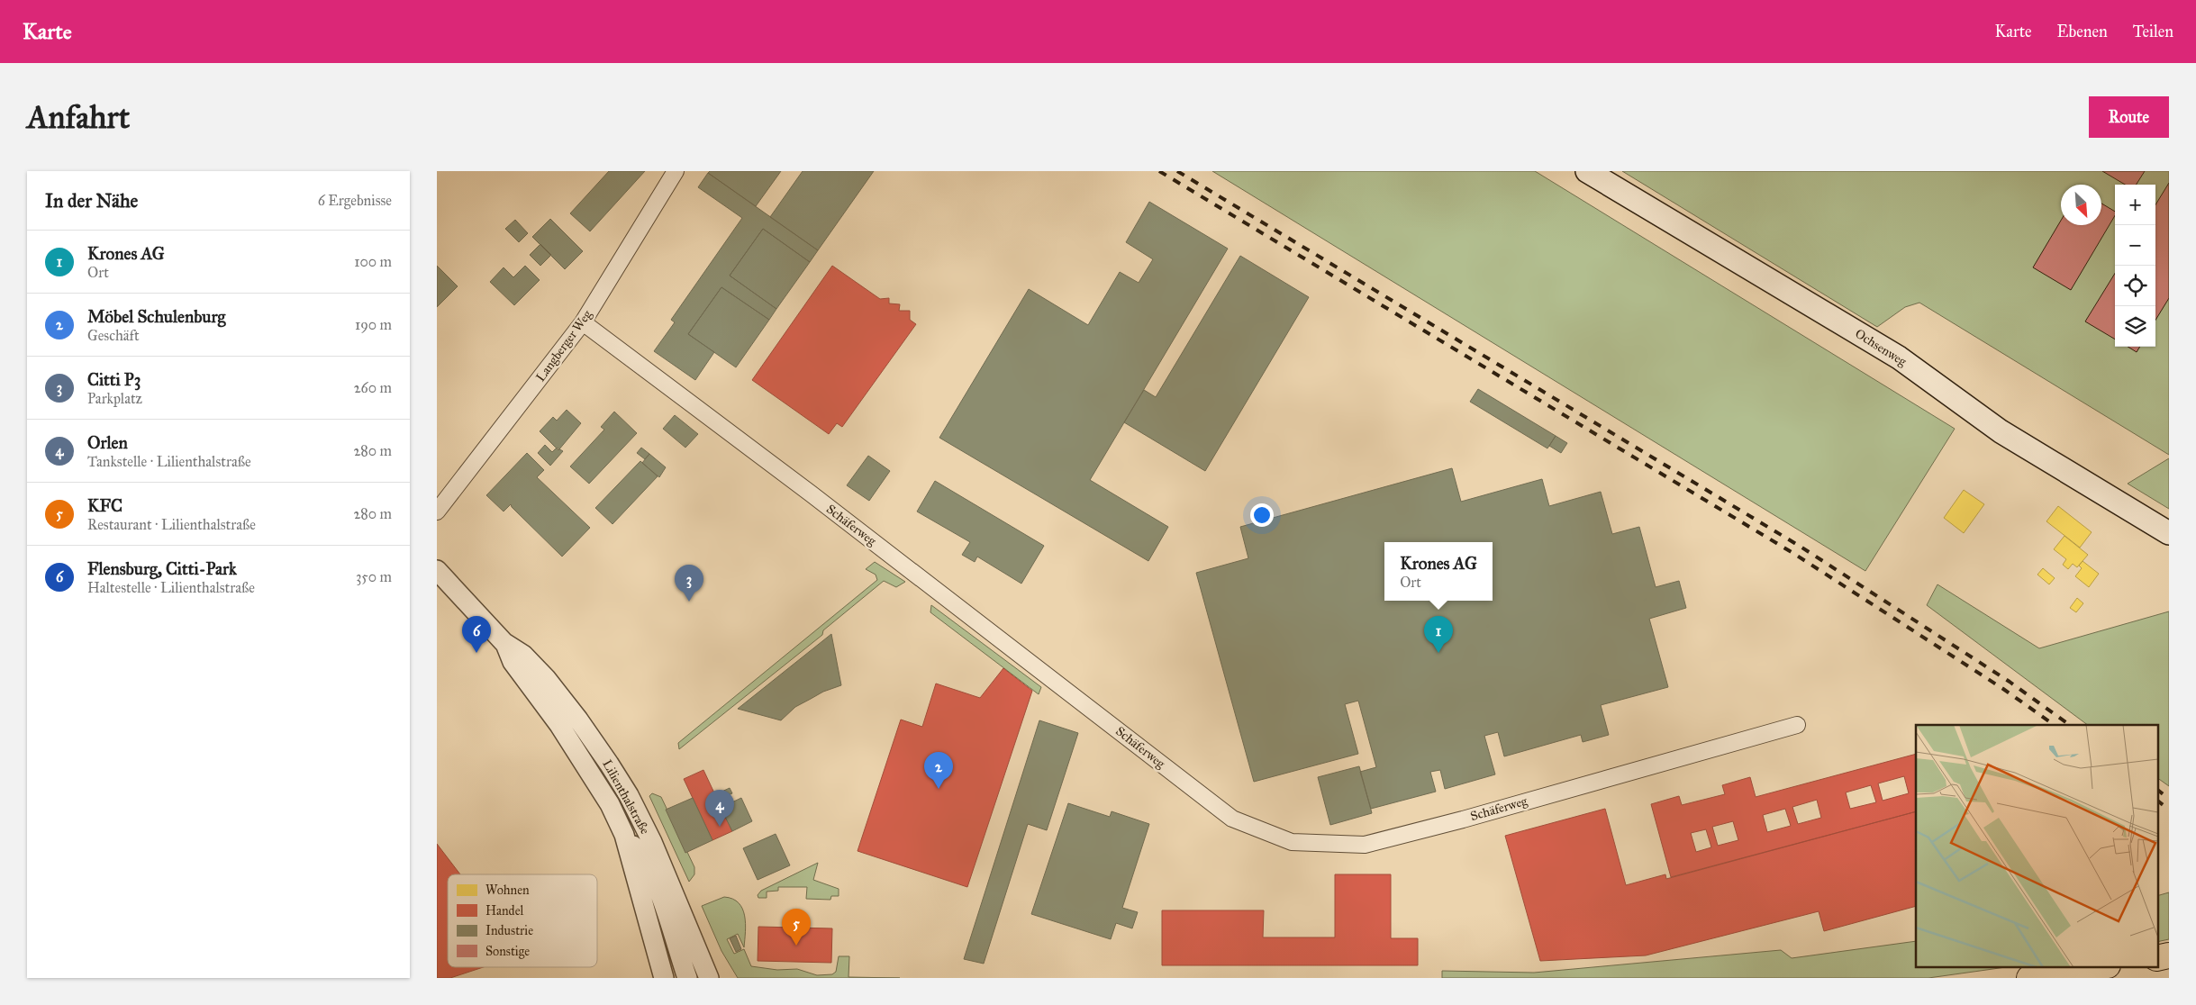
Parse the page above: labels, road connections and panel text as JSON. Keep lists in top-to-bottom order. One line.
{"streets":{"main road":["Ochsenweg"],"street":["Langberger Weg","Schäferweg","Lilienthalstraße"]},"crossings":[["Langberger Weg","Schäferweg"]],"legend":["Wohnen","Handel","Industrie","Sonstige"],"north":"bottom right","page":{"header":"Karte","nav":["Karte","Ebenen","Teilen"],"buttons":"Route","title":"Anfahrt","heading":["In der Nähe","6 Ergebnisse"],"map_buttons":["+","−"],"list":[{"mark":"1","name":"Krones AG","note":"Ort","value":"100 m"},{"mark":"2","name":"Möbel Schulenburg","note":"Geschäft","value":"190 m"},{"mark":"3","name":"Citti P3","note":"Parkplatz","value":"260 m"},{"mark":"4","name":"Orlen","note":"Tankstelle · Lilienthalstraße","value":"280 m"},{"mark":"5","name":"KFC","note":"Restaurant · Lilienthalstraße","value":"280 m"},{"mark":"6","name":"Flensburg, Citti-Park","note":"Haltestelle · Lilienthalstraße","value":"350 m"}],"popup":["Krones AG","Ort"],"pins":["3","1","6","2","4","5"]}}
